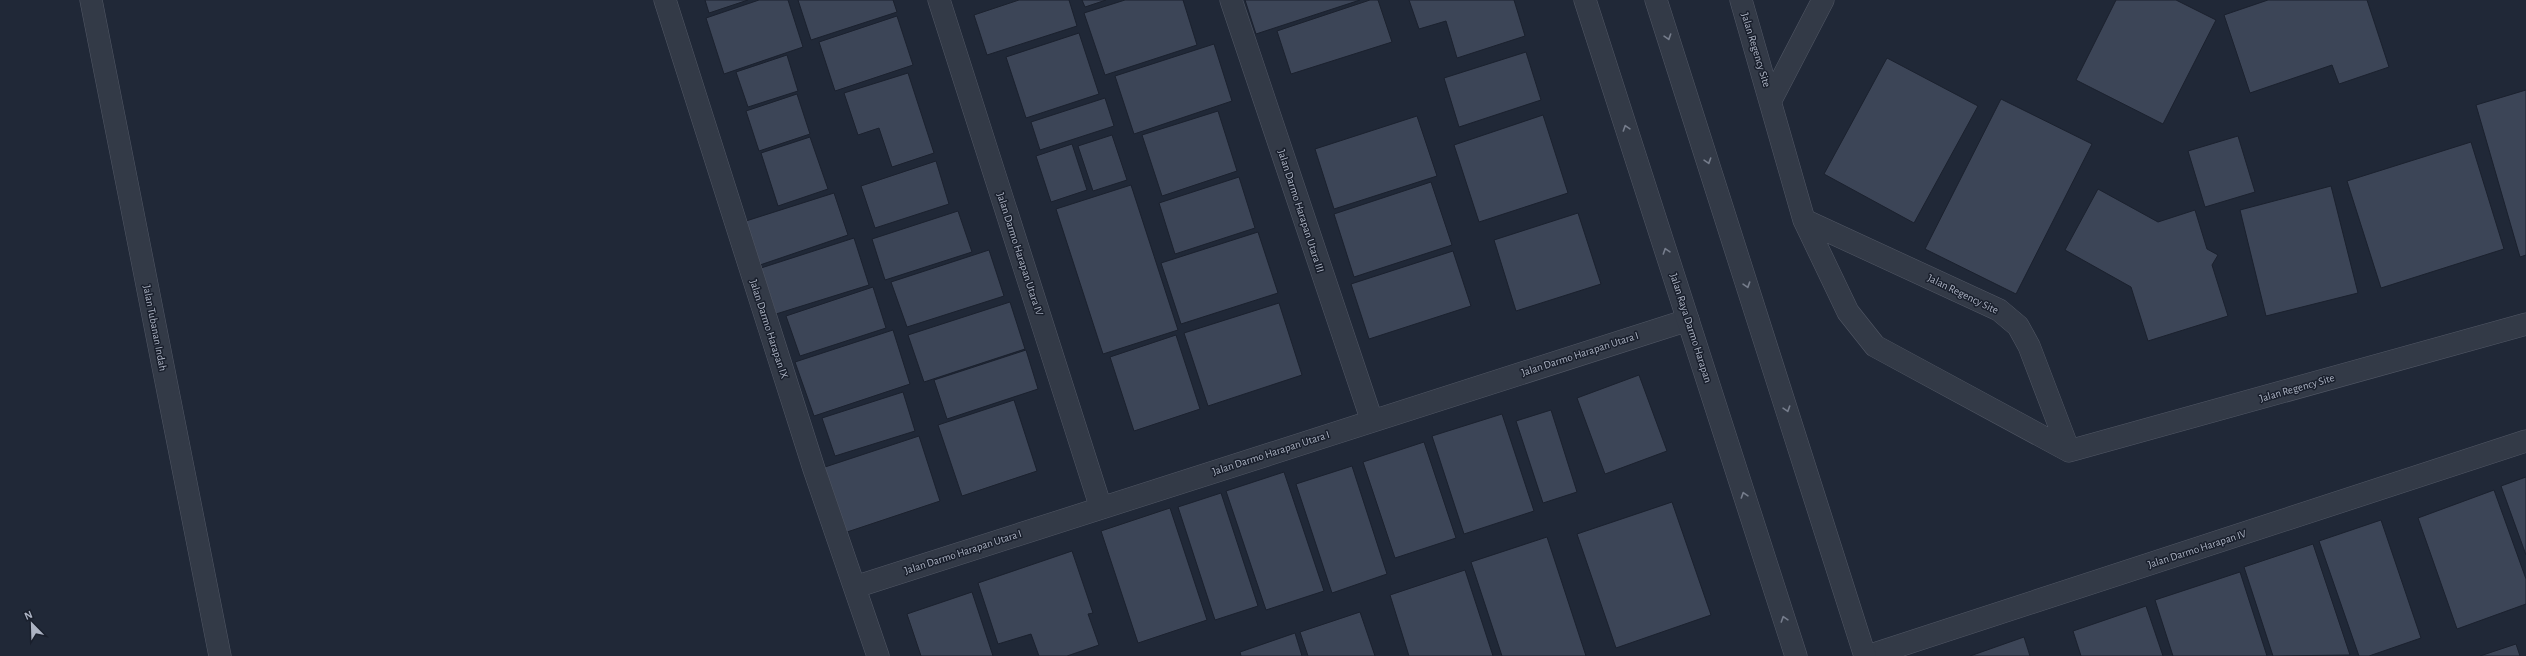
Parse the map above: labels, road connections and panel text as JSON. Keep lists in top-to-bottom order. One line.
{"streets":{"street":["Jalan Regency Site","Jalan Darmo Harapan Utara III","Jalan Darmo Harapan Utara IV","Jalan Tubanan Indah","Jalan Raya Darmo Harapan","Jalan Darmo Harapan IX","Jalan Darmo Harapan Utara I","Jalan Darmo Harapan IV"]},"crossings":[["Jalan Darmo Harapan Utara III","Jalan Darmo Harapan Utara I"],["Jalan Darmo Harapan Utara IV","Jalan Darmo Harapan Utara I"],["Jalan Raya Darmo Harapan","Jalan Darmo Harapan Utara I"],["Jalan Darmo Harapan IX","Jalan Darmo Harapan Utara I"]],"north":"top left"}
